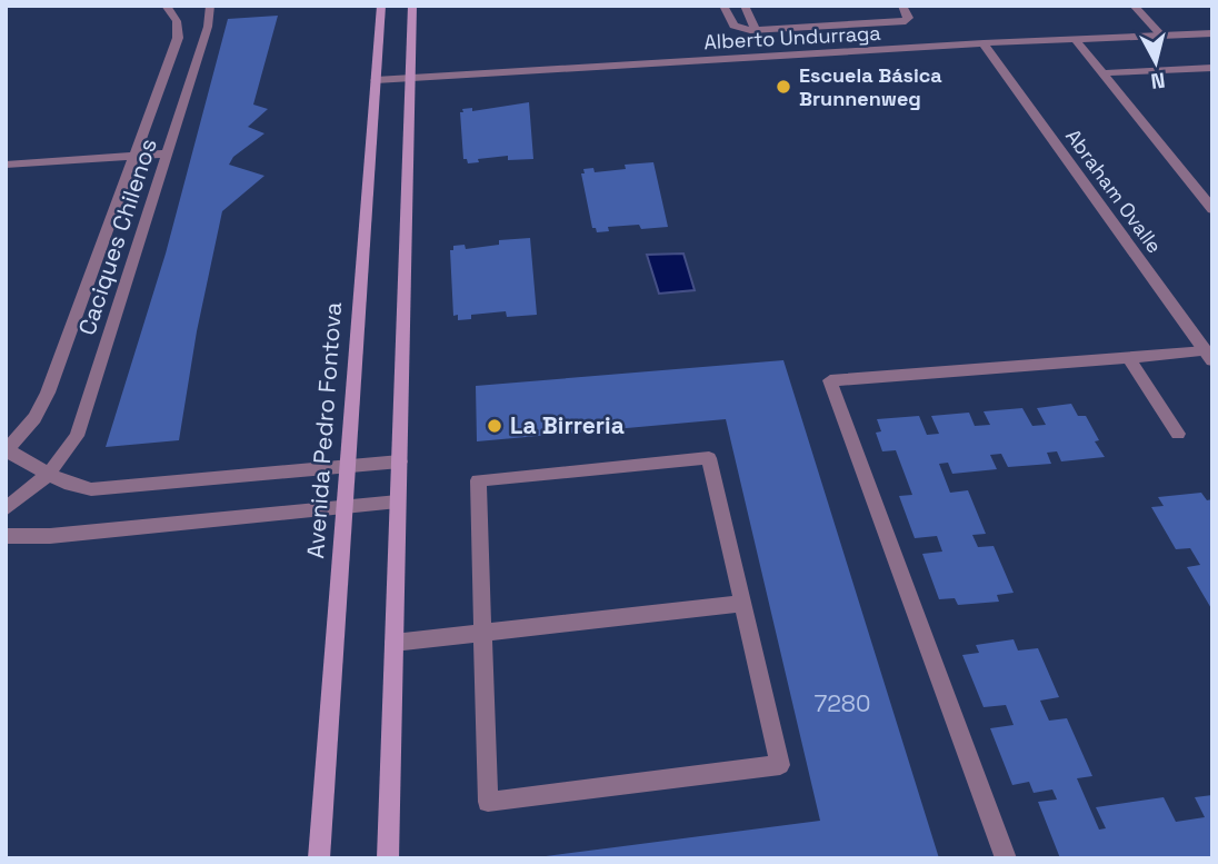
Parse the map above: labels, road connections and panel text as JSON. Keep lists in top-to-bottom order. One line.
{"streets":{"street":["Alberto Undurraga","Abraham Ovalle","Caciques Chilenos","Avenida Pedro Fontova"]},"crossings":[["Alberto Undurraga","Abraham Ovalle"],["Alberto Undurraga","Avenida Pedro Fontova"]],"places":["Escuela Básica Brunnenweg","La Birreria"],"house_numbers":["7280"],"north":"bottom"}
